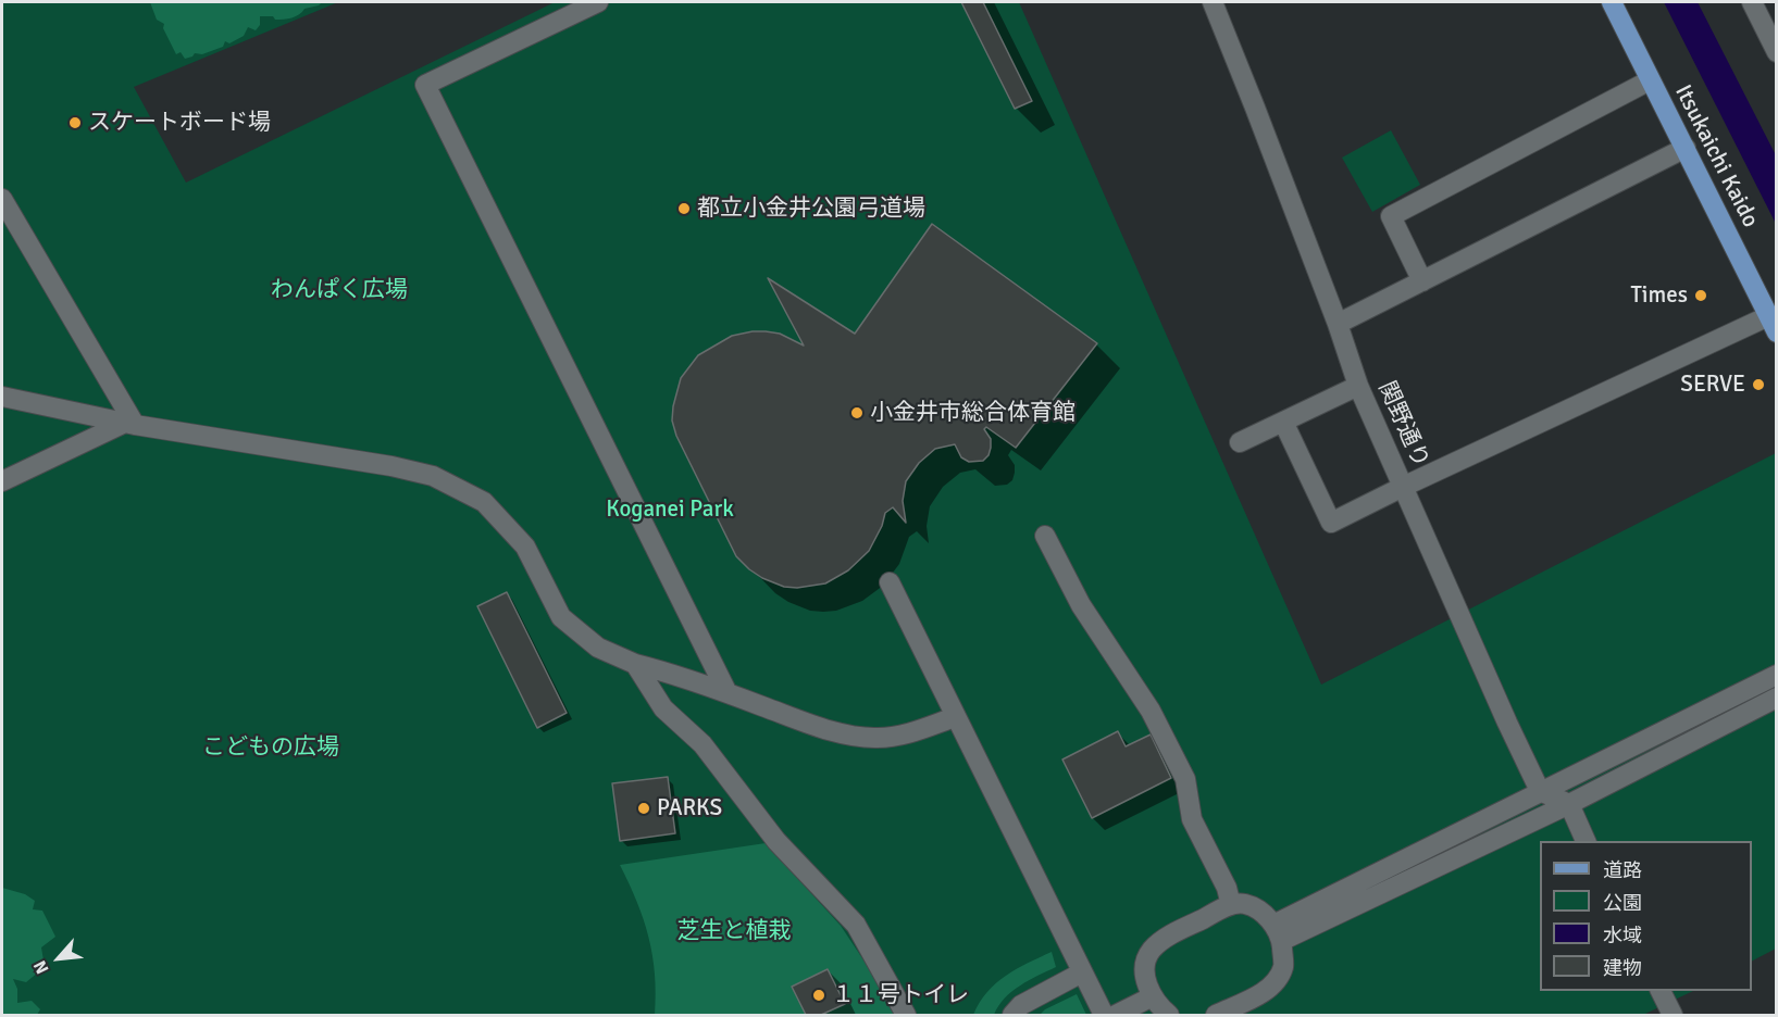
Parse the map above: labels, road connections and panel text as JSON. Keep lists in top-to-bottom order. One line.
{"streets":{"main road":["Itsukaichi Kaido"],"street":["関野通り"]},"parks":["わんぱく広場","Koganei Park","こどもの広場","芝生と植栽"],"places":["スケートボード場","都立小金井公園弓道場","Times","SERVE","小金井市総合体育館","PARKS","１１号トイレ"],"legend":["道路","公園","水域","建物"],"north":"bottom left"}
